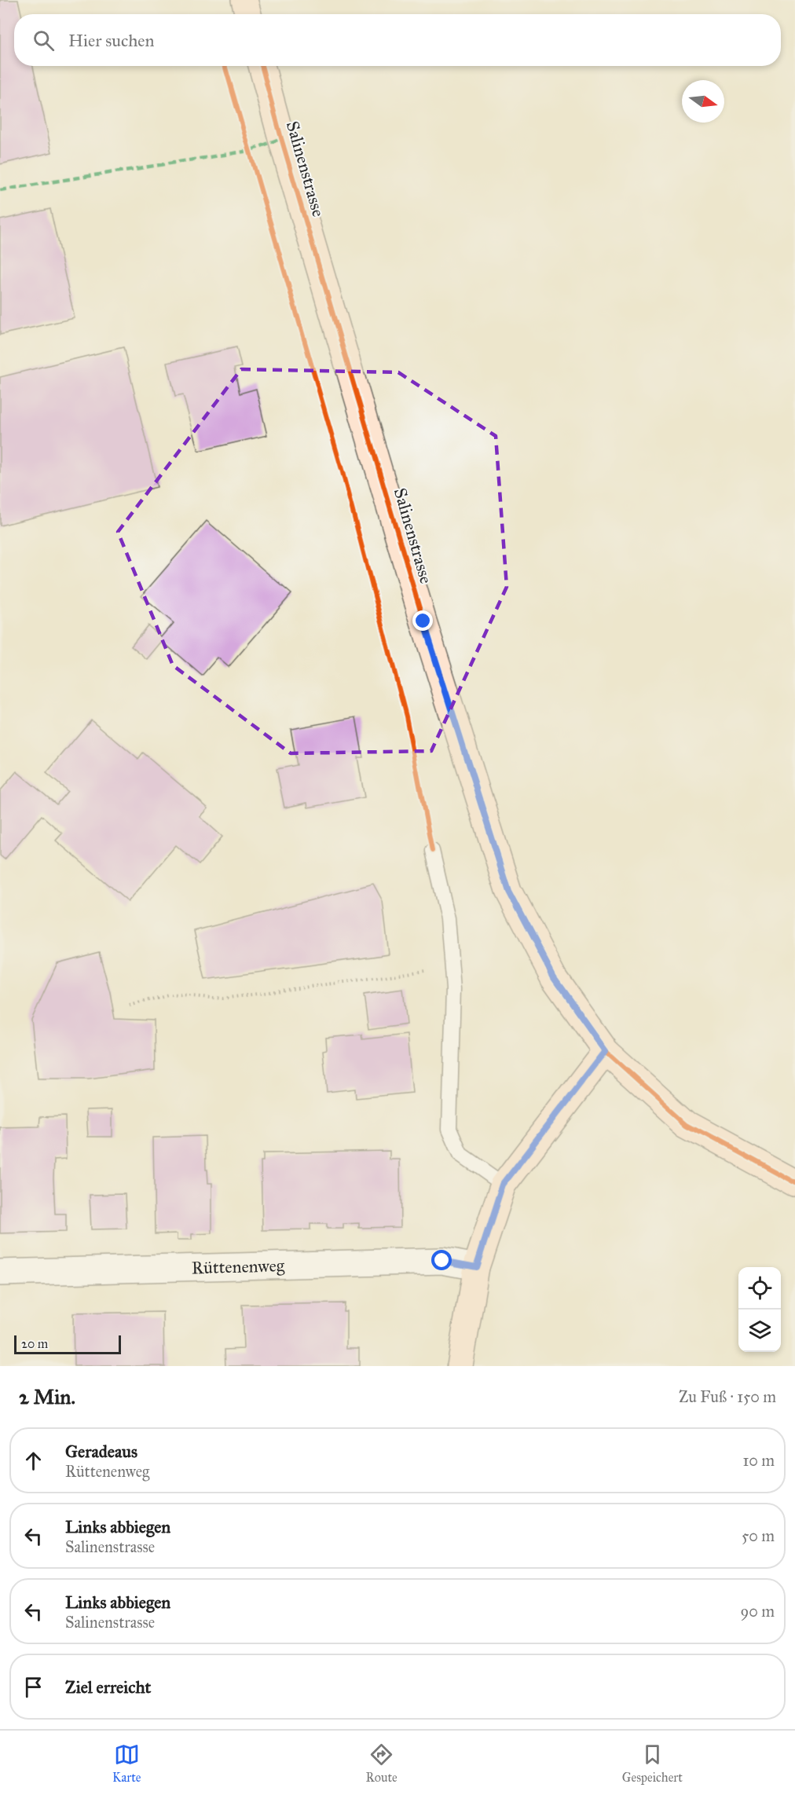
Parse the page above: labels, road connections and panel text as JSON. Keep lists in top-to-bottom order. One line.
{"streets":{"street":["Salinenstrasse","Rüttenenweg"]},"scale_bar":"20 m","north":"right","page":{"search":"Hier suchen","scale":"20 m","heading":["2 Min.","Zu Fuß · 150 m"],"list":[["Geradeaus","Rüttenenweg","10 m"],["Links abbiegen","Salinenstrasse","50 m"],["Links abbiegen","Salinenstrasse","90 m"],"Ziel erreicht"],"nav":["Karte","Route","Gespeichert"]}}
